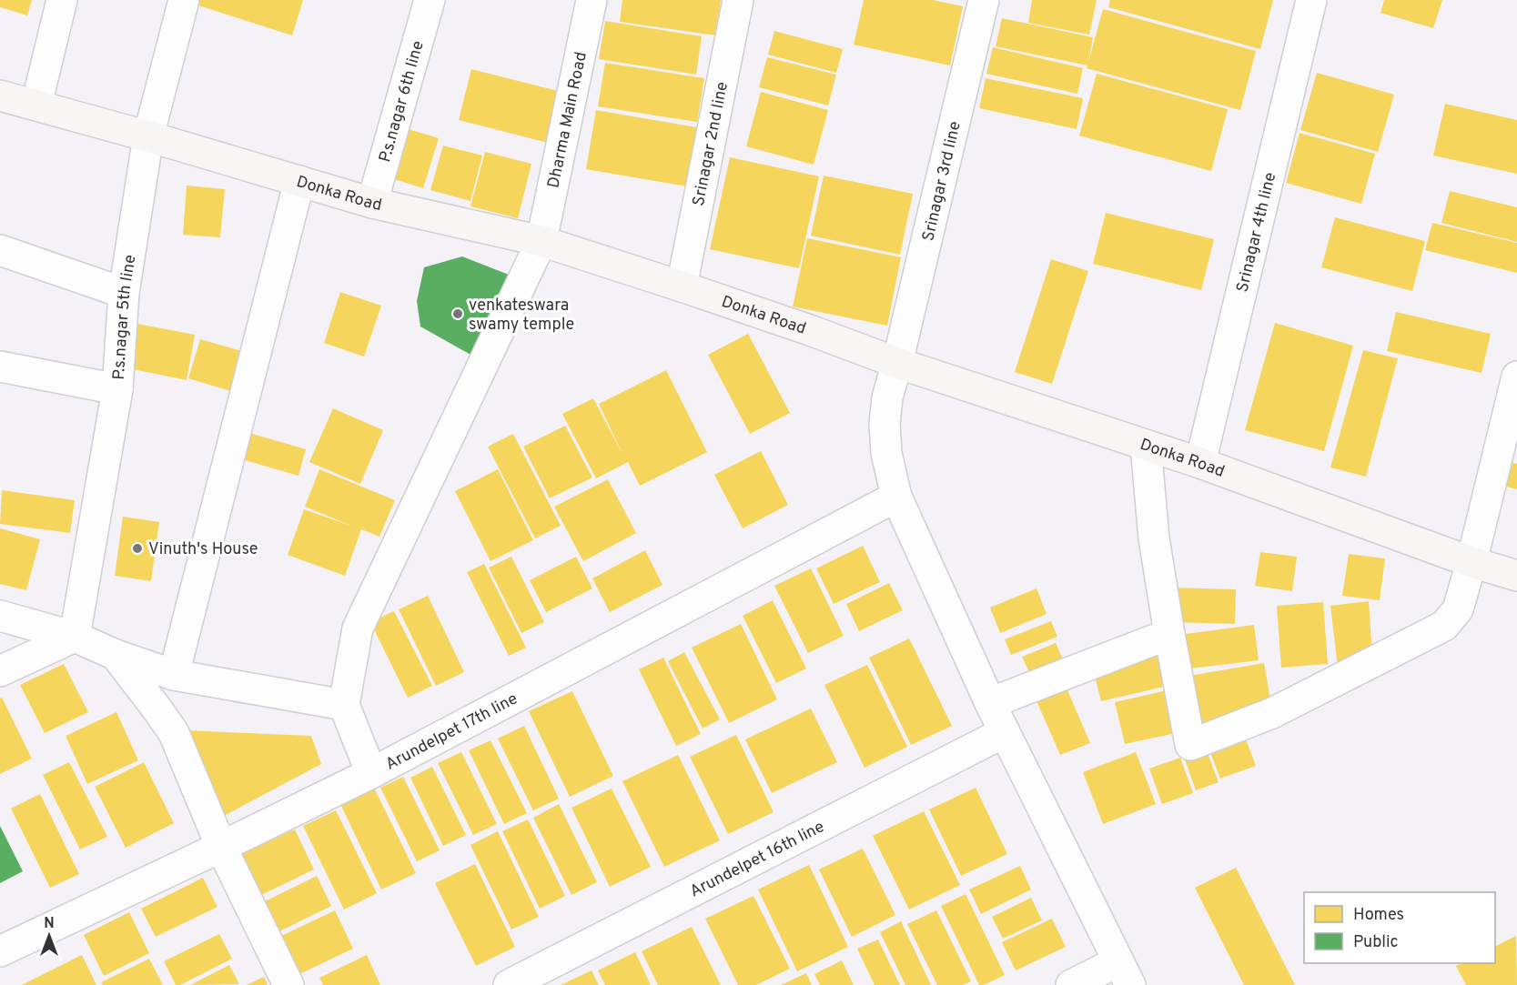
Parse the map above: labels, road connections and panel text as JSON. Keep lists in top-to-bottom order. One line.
{"streets":{"street":["P.s.nagar 6th line","Dharma Main Road","Srinagar 2nd line","Srinagar 3rd line","Donka Road","Srinagar 4th line","P.s.nagar 5th line","Arundelpet 17th line","Arundelpet 16th line"]},"crossings":[["P.s.nagar 6th line","Donka Road"],["Dharma Main Road","Donka Road"],["Srinagar 2nd line","Donka Road"],["Srinagar 3rd line","Donka Road"],["Srinagar 3rd line","Arundelpet 17th line"],["Srinagar 3rd line","Arundelpet 16th line"],["Donka Road","Srinagar 4th line"],["Donka Road","P.s.nagar 5th line"]],"places":["venkateswara swamy temple","Vinuth's House"],"legend":["Homes","Public"],"north":"top"}
